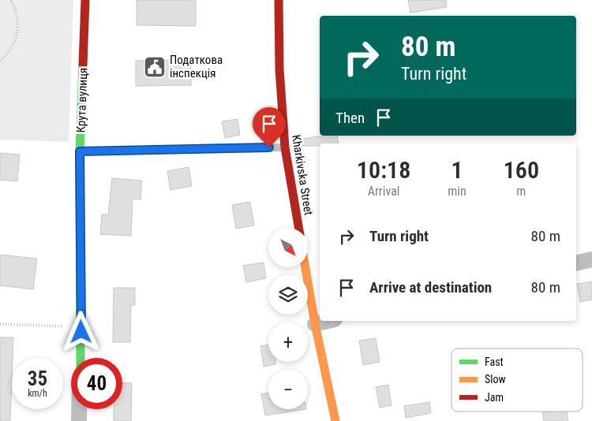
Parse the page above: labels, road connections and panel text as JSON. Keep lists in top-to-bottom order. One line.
{"streets":{"main road":["Крута вулиця","Kharkivska Street"]},"places":{"public building":["Податкова інспекція"]},"legend":["Fast","Slow","Jam"],"north":"bottom right","page":{"turn":["80 m","Turn right"],"then":"Then","eta":["10:18","Arrival","1","min","160","m"],"list":[{"name":"Turn right","value":"80 m"},{"name":"Arrive at destination","value":"80 m"}],"map_buttons":["+","−"],"speed":"35 km/h","limit":"40"}}
